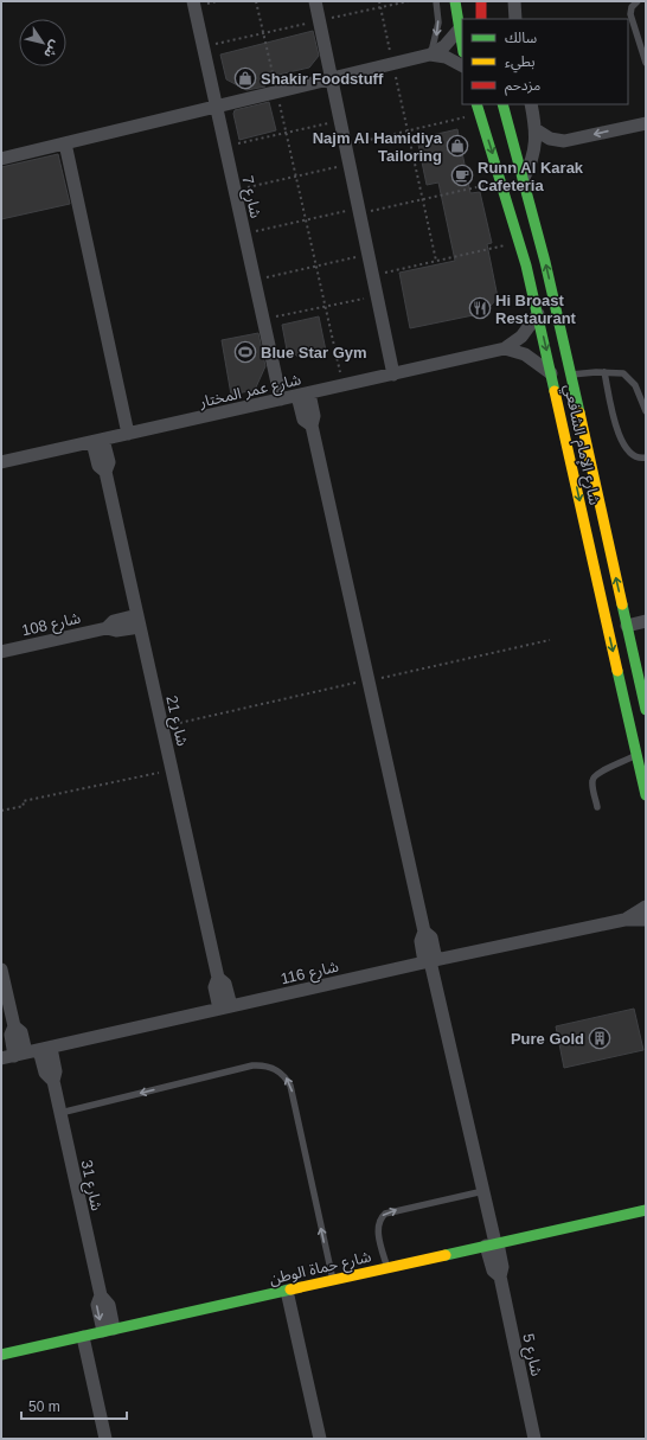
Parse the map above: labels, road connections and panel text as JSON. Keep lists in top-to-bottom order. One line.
{"streets":{"street":["شارع 7","شارع عمر المختار","شارع الإمام الشافعي","شارع 108","شارع 21","شارع 116","شارع 31","شارع حماة الوطن","شارع 5"]},"crossings":[["شارع 7","شارع عمر المختار"],["شارع عمر المختار","شارع الإمام الشافعي"],["شارع عمر المختار","شارع 21"],["شارع عمر المختار","شارع 5"],["شارع 108","شارع 21"],["شارع 21","شارع 116"],["شارع 116","شارع 31"],["شارع 116","شارع 5"],["شارع 31","شارع حماة الوطن"],["شارع حماة الوطن","شارع 5"]],"places":{"shop":["Shakir Foodstuff","Najm Al Hamidiya Tailoring"],"cafe":["Runn Al Karak Cafeteria"],"restaurant":["Hi Broast Restaurant"],"sports":["Blue Star Gym"],"building":["Pure Gold"]},"legend":["سالك","بطيء","مزدحم"],"scale_bar":"50 m","north":"bottom right"}
